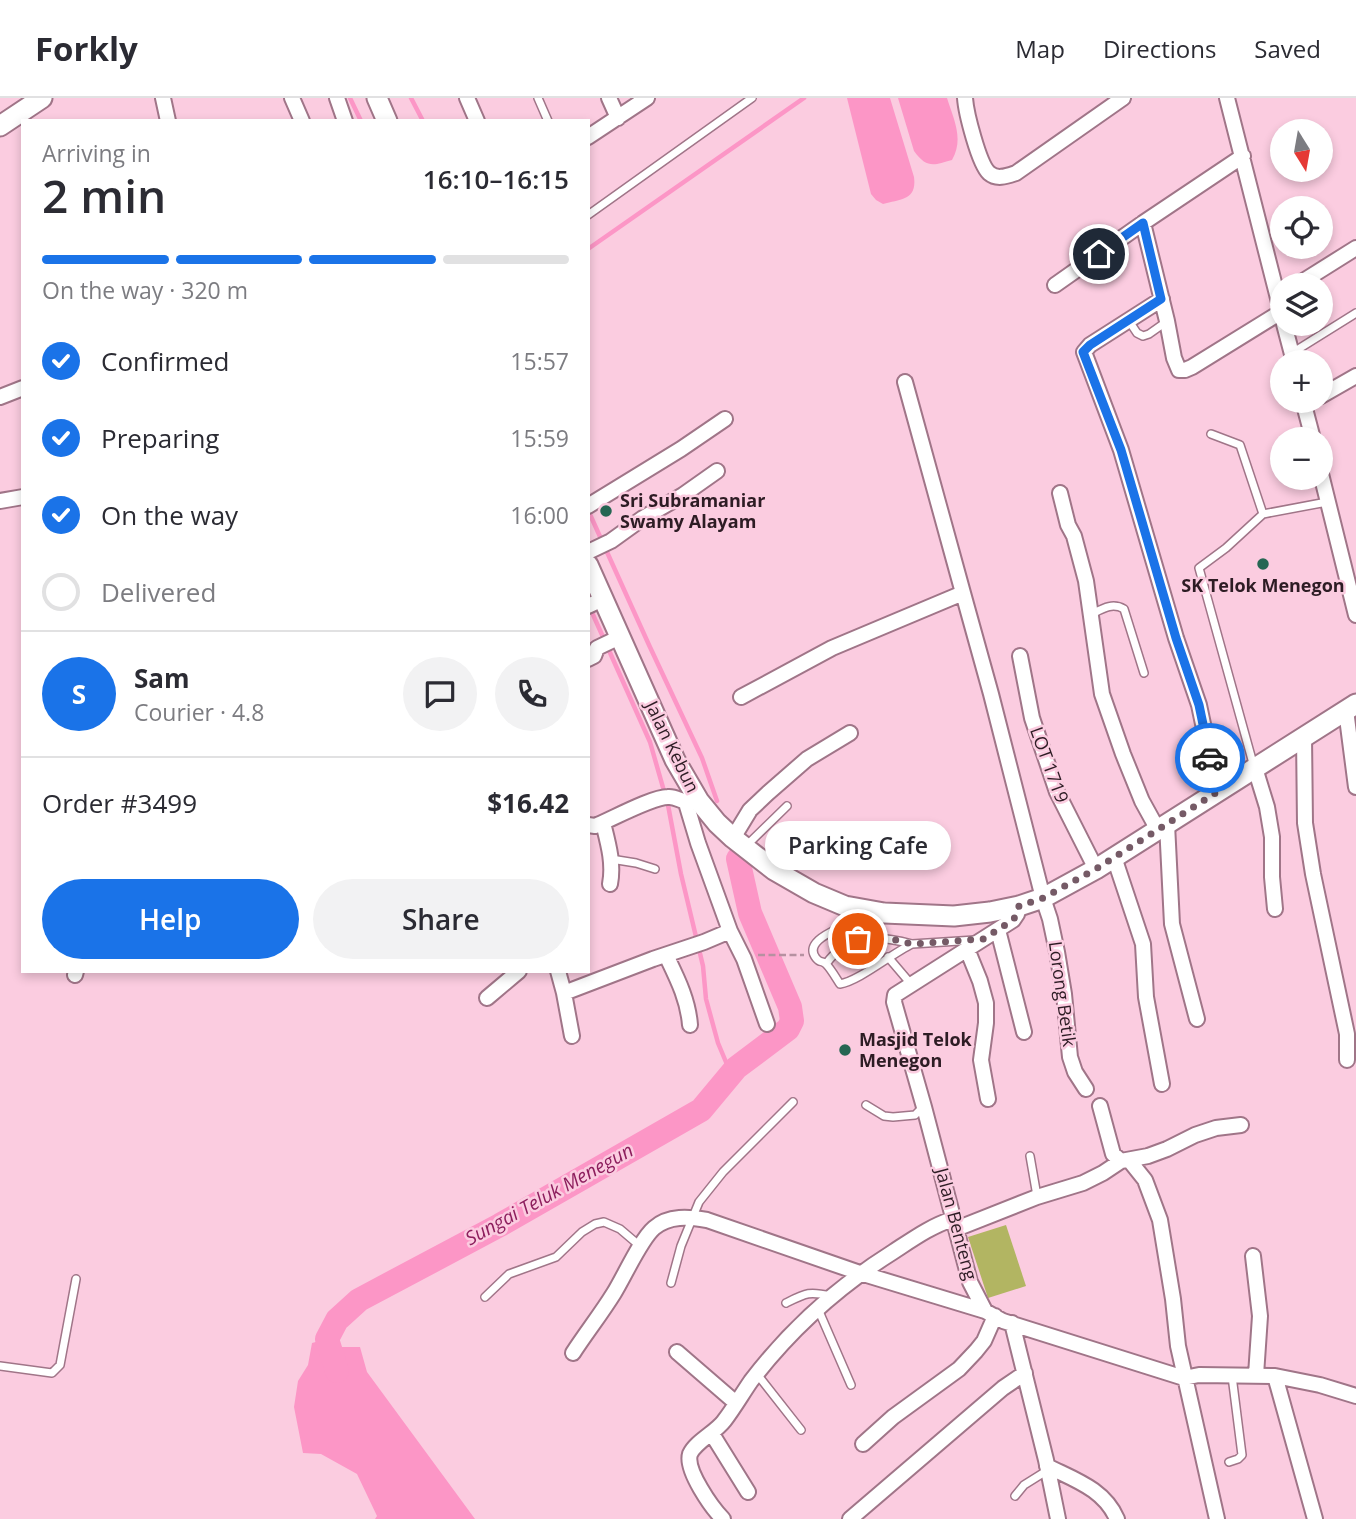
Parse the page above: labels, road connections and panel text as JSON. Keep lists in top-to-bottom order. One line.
{"streets":{"main road":["Jalan Kebun"],"street":["LOT 1719","Lorong Betik","Jalan Benteng"]},"crossings":[["Jalan Kebun","LOT 1719"],["Jalan Kebun","Lorong Betik"],["Jalan Kebun","Jalan Benteng"]],"water":["Sungai Teluk Menegun"],"places":["Sri Subramaniar Swamy Alayam","SK Telok Menegon","Parking Cafe","Masjid Telok Menegon"],"north":"bottom","page":{"header":"Forkly","nav":["Map","Directions","Saved"],"map_buttons":["+","−"],"heading":["2 min","Arriving in","16:10–16:15"],"panel":["Sam","Courier · 4.8","Order #3499","$16.42"],"bar":"On the way · 320 m","list":[["Confirmed","15:57"],["Preparing","15:59"],["On the way","16:00"],"Delivered"],"round":"S","bubble":"Parking Cafe","buttons":["Help","Share"]}}
